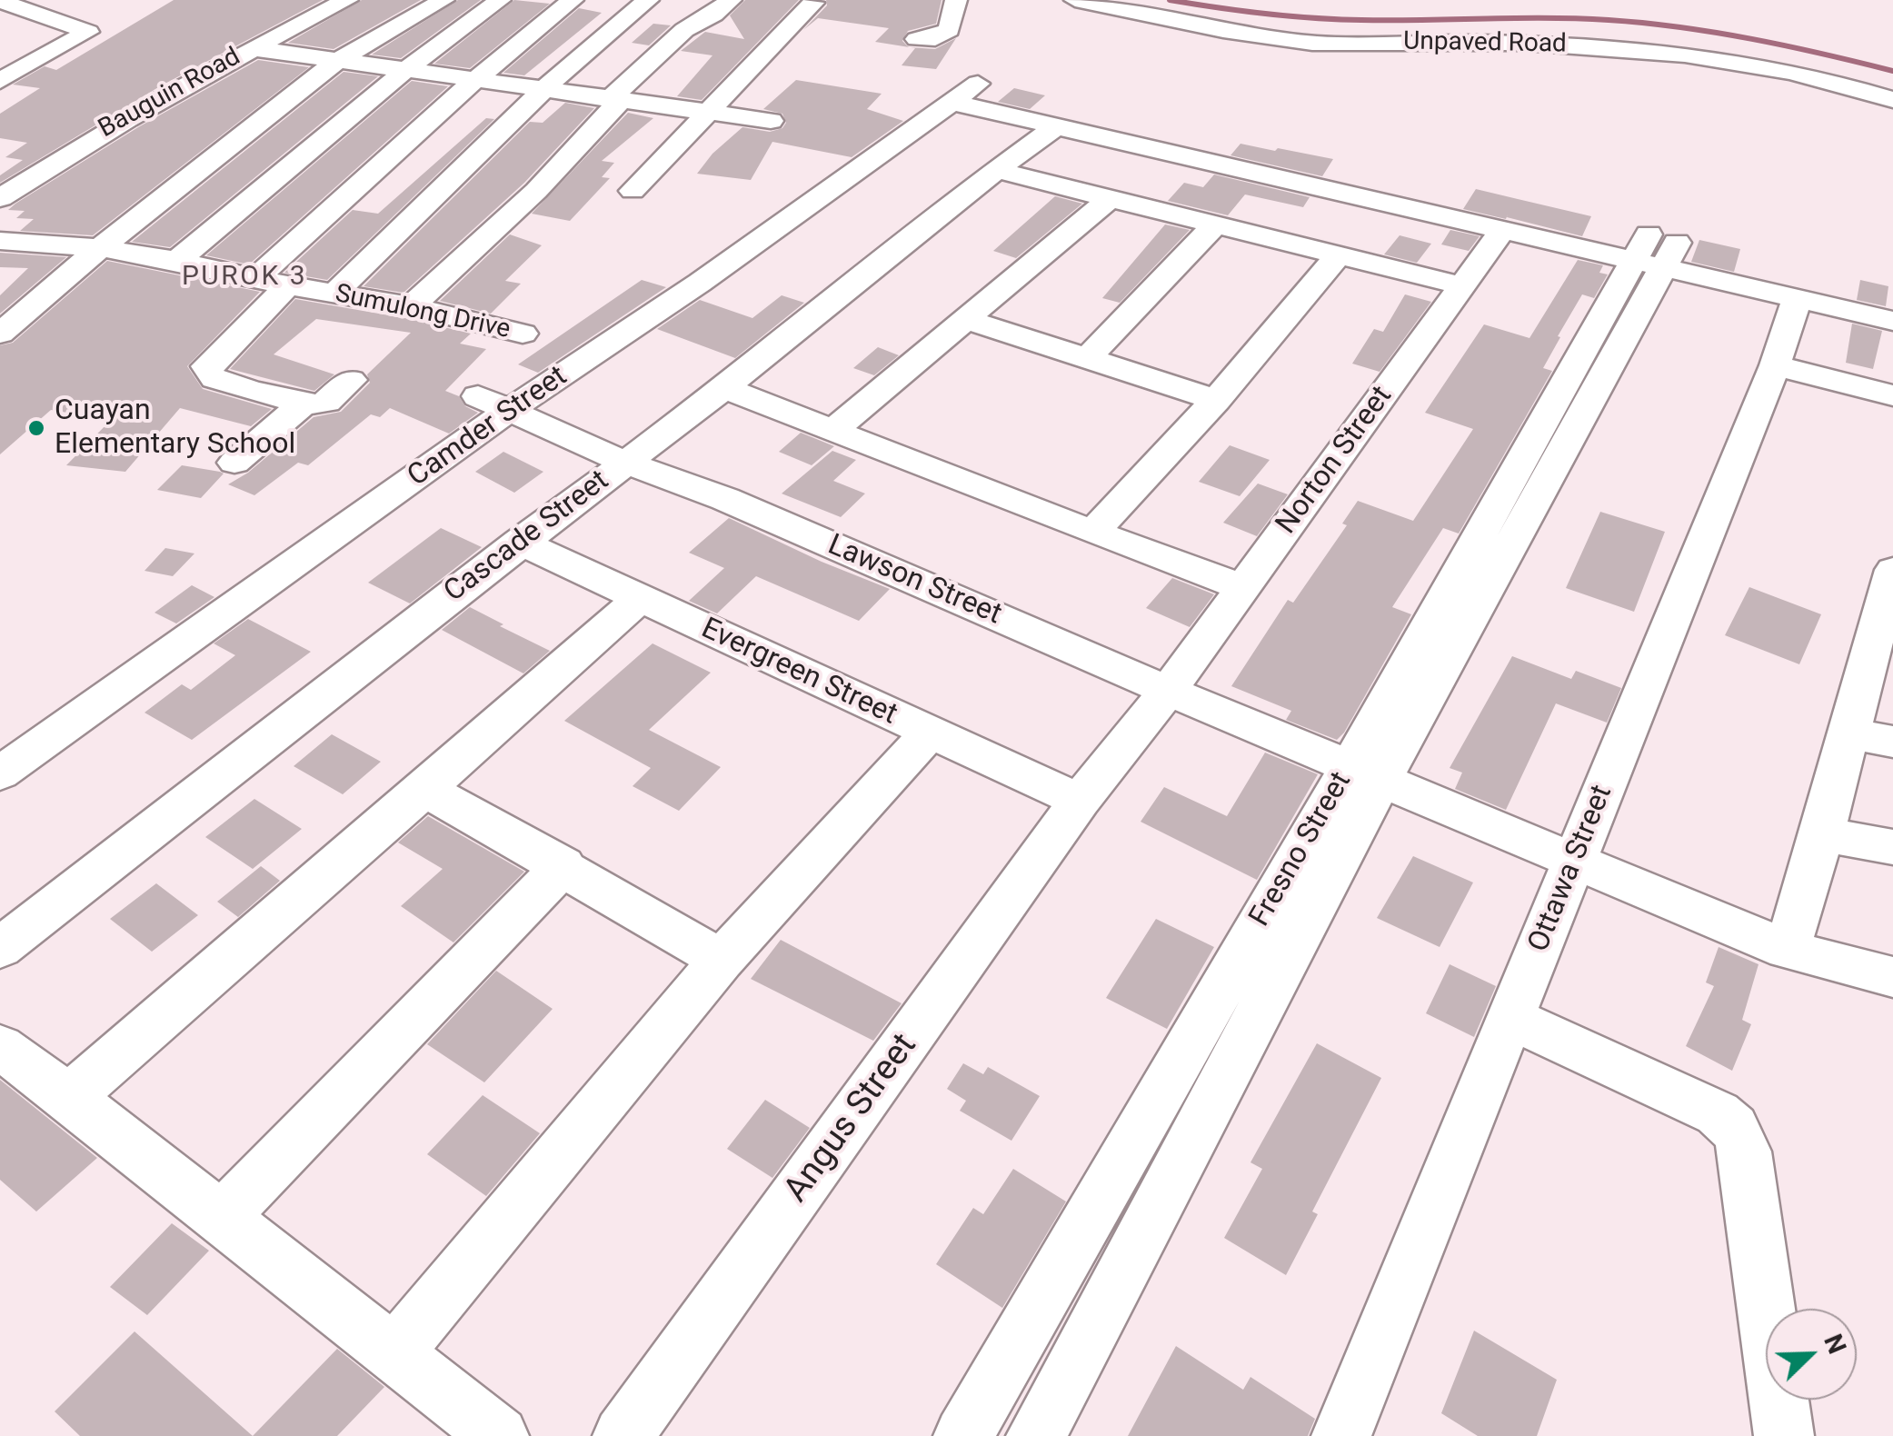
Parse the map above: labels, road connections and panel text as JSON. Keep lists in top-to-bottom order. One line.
{"streets":{"street":["Unpaved Road","Bauguin Road","Sumulong Drive","Camder Street","Norton Street","Cascade Street","Lawson Street","Evergreen Street","Fresno Street","Ottawa Street","Angus Street"]},"crossings":[["Camder Street","Cascade Street"],["Camder Street","Lawson Street"],["Norton Street","Lawson Street"],["Norton Street","Angus Street"],["Cascade Street","Lawson Street"],["Cascade Street","Evergreen Street"],["Lawson Street","Fresno Street"],["Lawson Street","Ottawa Street"],["Lawson Street","Angus Street"],["Evergreen Street","Angus Street"]],"districts":["PUROK 3"],"places":["Cuayan Elementary School"],"north":"top right"}
